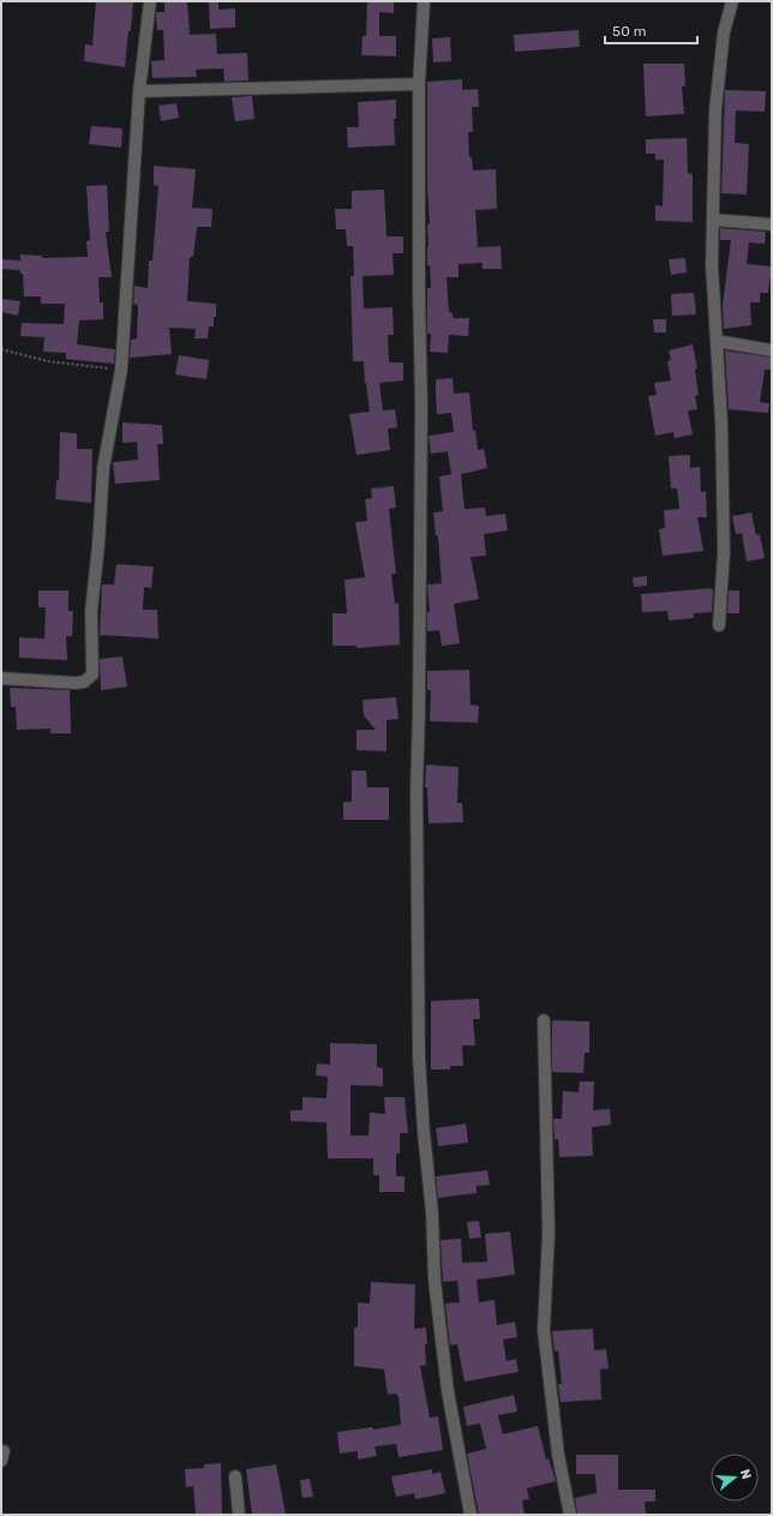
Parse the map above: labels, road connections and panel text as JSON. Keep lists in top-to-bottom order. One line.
{"scale_bar":"50 m","north":"right"}
